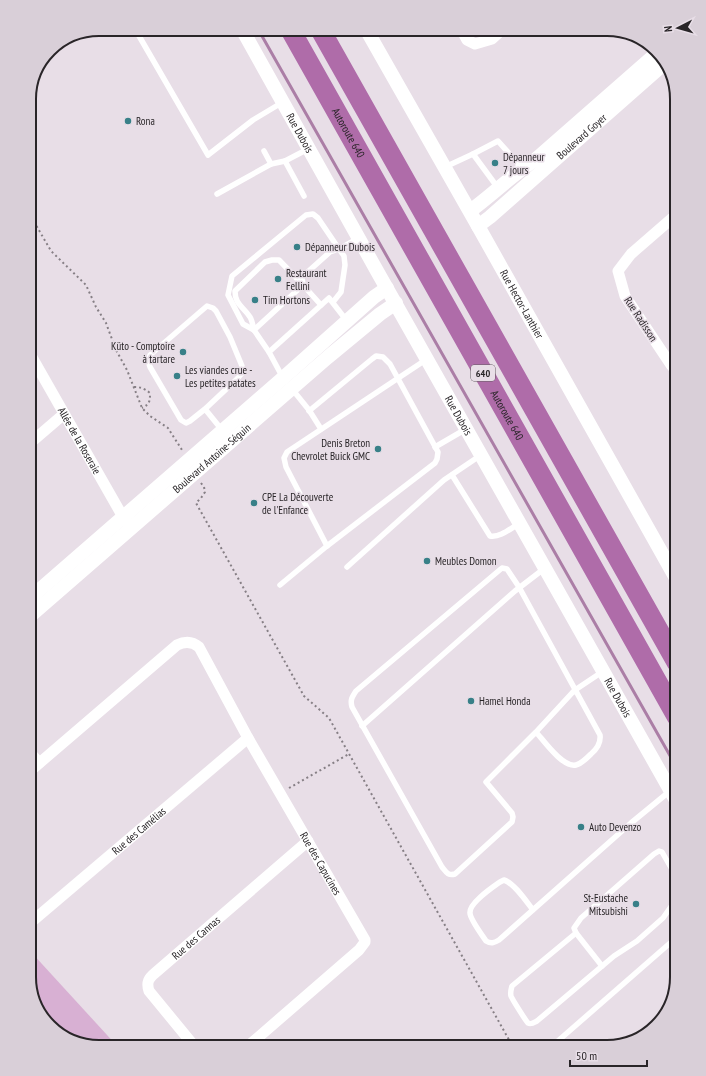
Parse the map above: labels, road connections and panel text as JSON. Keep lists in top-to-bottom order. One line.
{"streets":{"highway":["Autoroute 640","640"],"street":["Rue Dubois","Boulevard Goyer","Rue Hector-Lanthier","Rue Radisson","Allée de la Roseraie","Boulevard Antoine-Séguin","Rue des Camélias","Rue des Capucines","Rue des Cannas"]},"crossings":[["Rue Dubois","Boulevard Antoine-Séguin"],["Boulevard Goyer","Rue Hector-Lanthier"],["Allée de la Roseraie","Boulevard Antoine-Séguin"],["Rue des Camélias","Rue des Capucines"],["Rue des Capucines","Rue des Cannas"]],"places":["Rona","Dépanneur 7 jours","Dépanneur Dubois","Restaurant Fellini","Tim Hortons","Küto - Comptoire à tartare","Les viandes crue - Les petites patates","Denis Breton Chevrolet Buick GMC","CPE La Découverte de l'Enfance","Meubles Domon","Hamel Honda","Auto Devenzo","St-Eustache Mitsubishi"],"scale_bar":"50 m","north":"left"}
